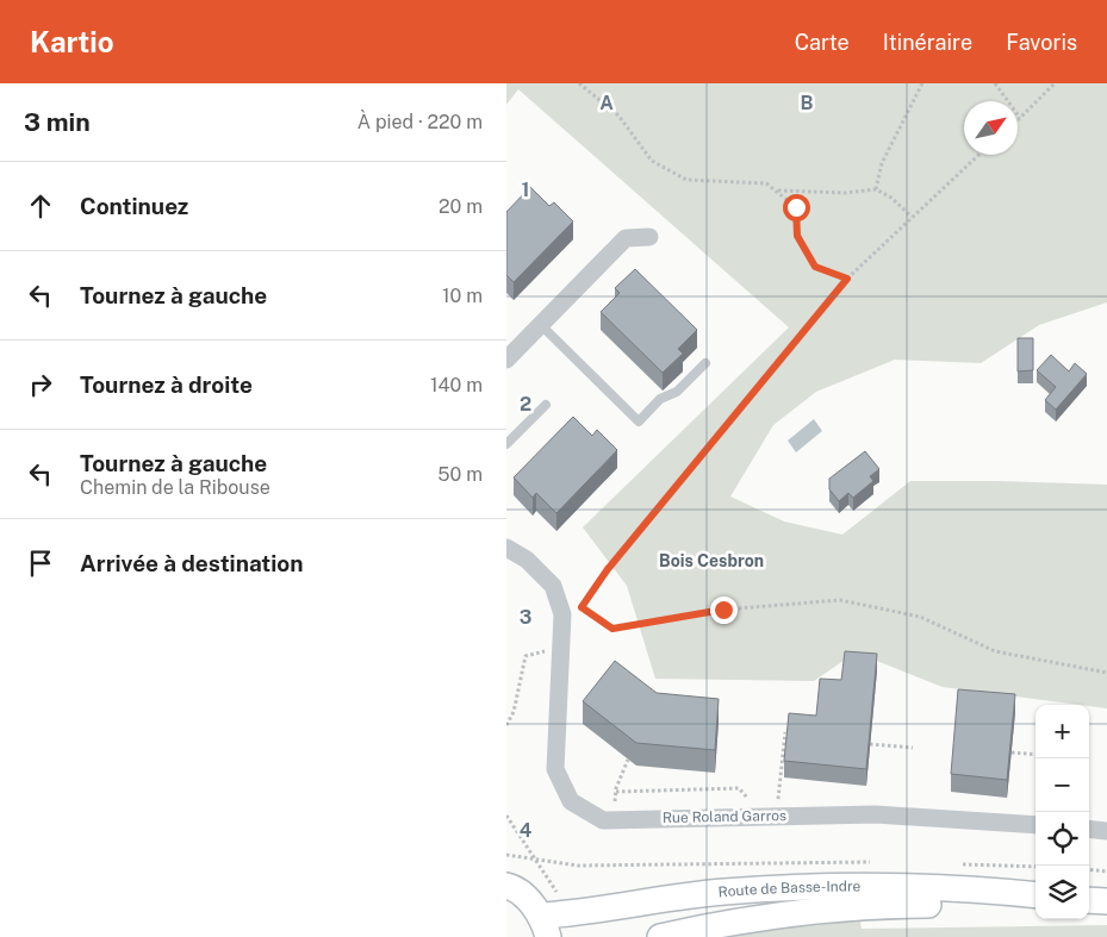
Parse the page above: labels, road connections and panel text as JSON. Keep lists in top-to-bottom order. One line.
{"streets":{"main road":["Route de Basse-Indre"],"street":["Rue Roland Garros"]},"districts":["Bois Cesbron"],"north":"top right","page":{"header":"Kartio","nav":["Carte","Itinéraire","Favoris"],"heading":["3 min","À pied · 220 m"],"list":[["Continuez","20 m"],["Tournez à gauche","10 m"],["Tournez à droite","140 m"],["Tournez à gauche","Chemin de la Ribouse","50 m"],"Arrivée à destination"],"map_buttons":["+","−"]},"grid":{"columns":["A","B"],"rows":["1","2","3","4"]}}
